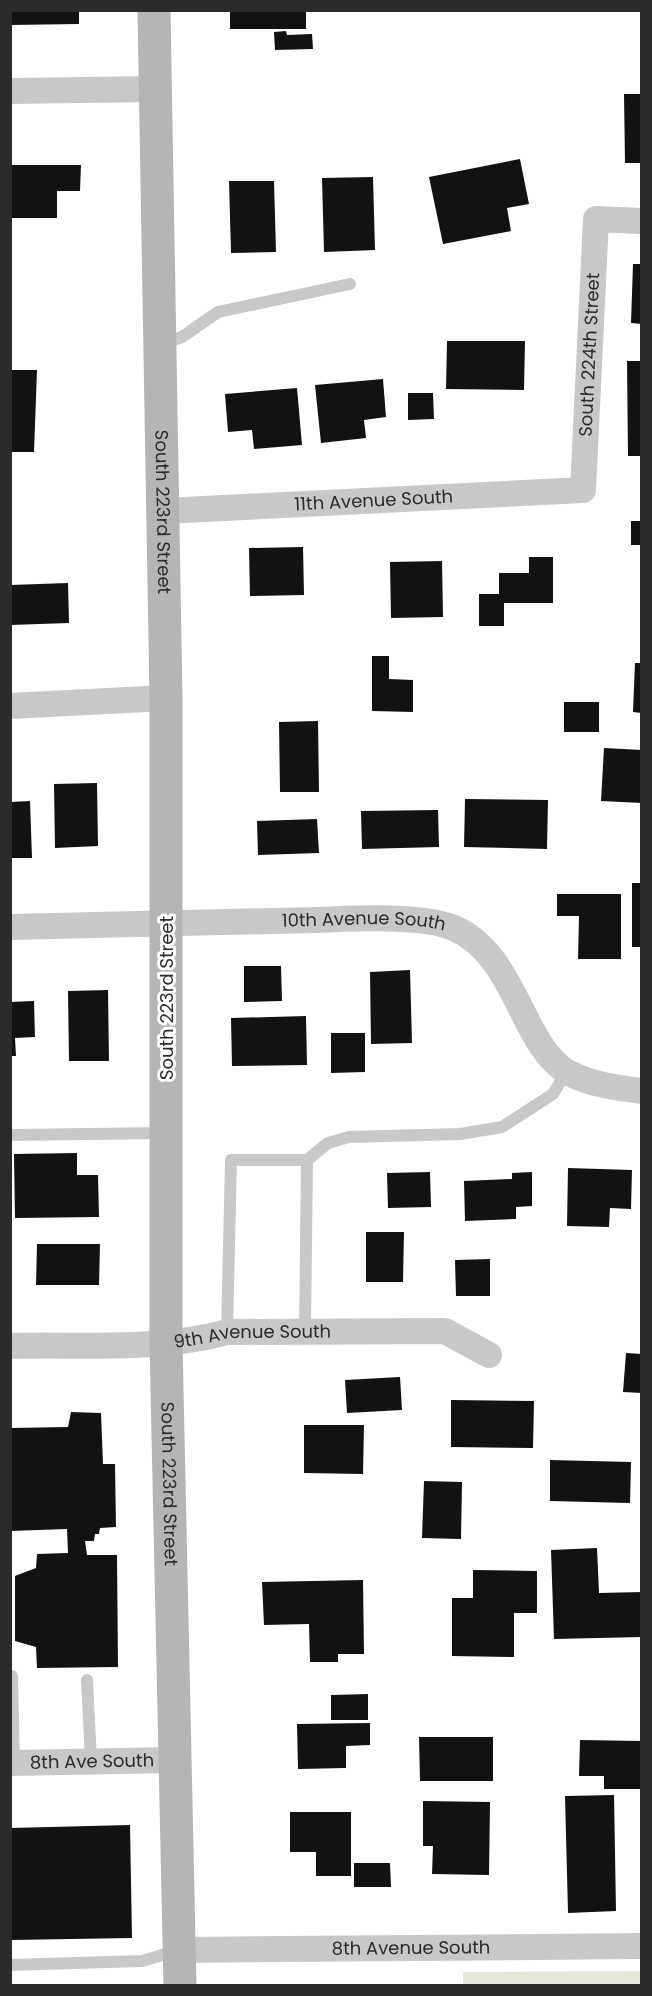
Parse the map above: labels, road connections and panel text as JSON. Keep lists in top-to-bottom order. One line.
{"streets":{"street":["South 224th Street","11th Avenue South","South 223rd Street","10th Avenue South","9th Avenue South","8th Ave South","8th Avenue South"]},"crossings":[["South 224th Street","11th Avenue South"],["11th Avenue South","South 223rd Street"],["South 223rd Street","10th Avenue South"],["South 223rd Street","9th Avenue South"],["South 223rd Street","8th Ave South"],["South 223rd Street","8th Avenue South"]]}
